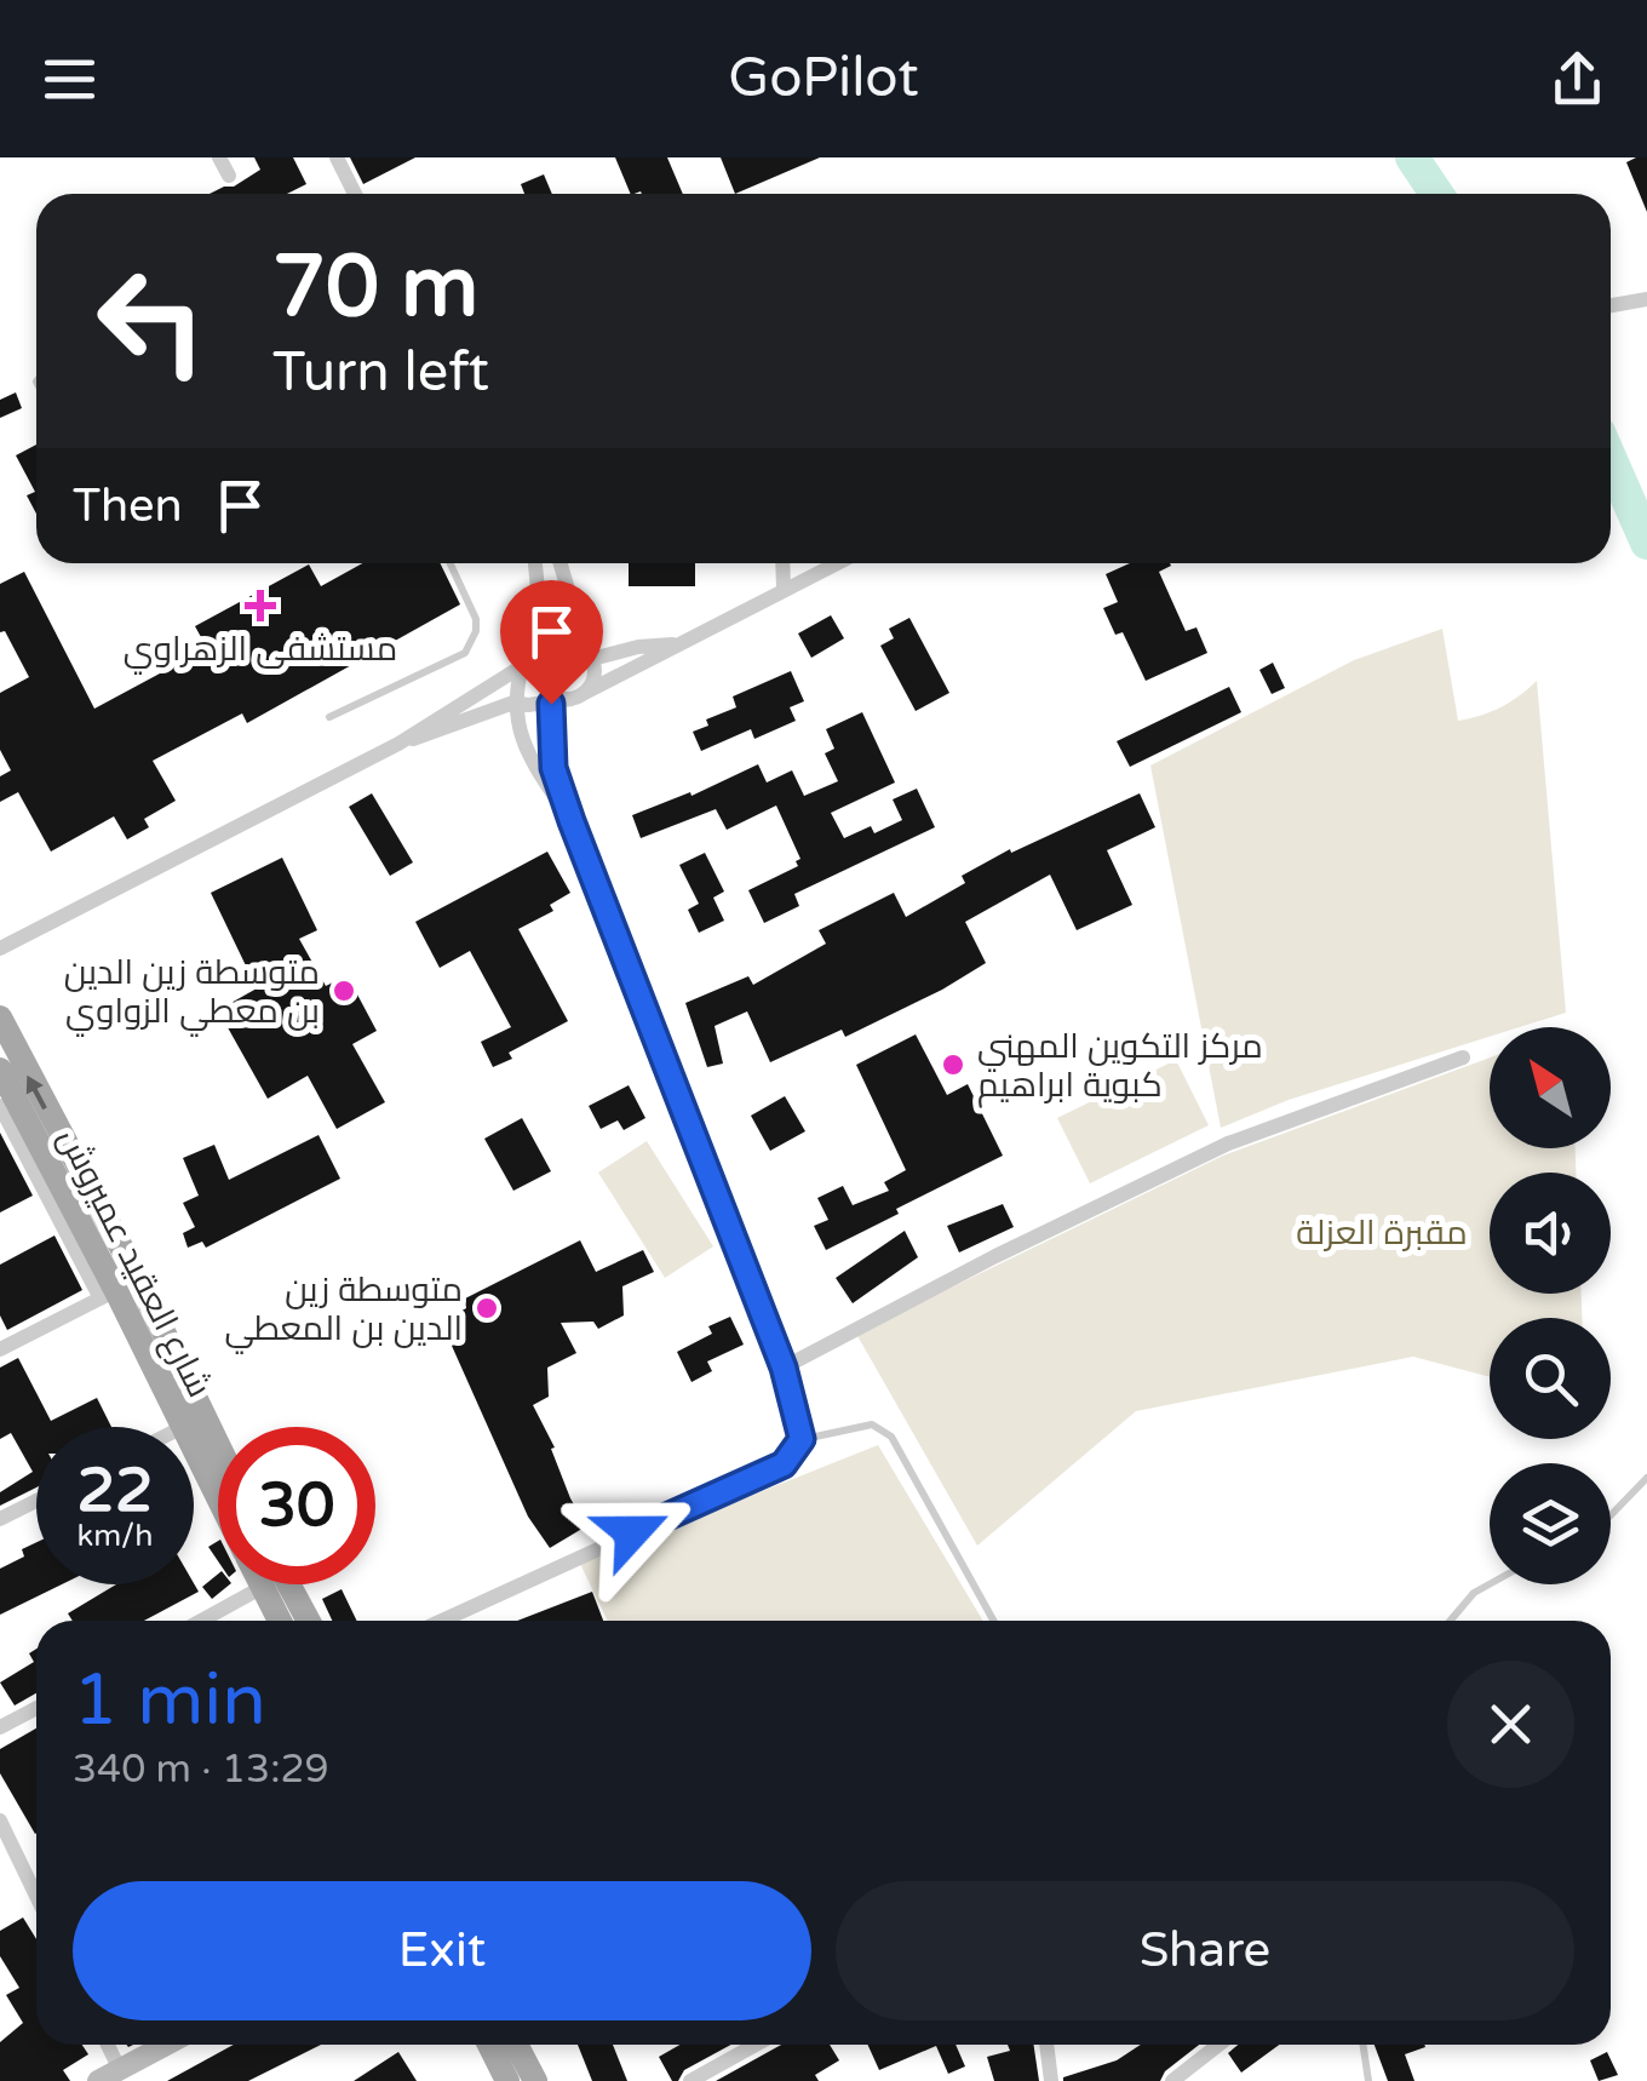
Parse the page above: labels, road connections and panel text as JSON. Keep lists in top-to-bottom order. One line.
{"streets":{"main road":["شارع العقيد عميروش"]},"parks":["مقبرة العزلة"],"places":{"health":["مستشفى الزهراوي"],"other":["متوسطة زين الدين بن معطي الزواوي","مركز التكوين المهني كبوية ابراهيم","متوسطة زين الدين بن المعطي"]},"north":"top left","page":{"header":"GoPilot","turn":["70 m","Turn left"],"then":"Then","speed":"22 km/h","limit":"30","heading":["1 min","340 m · 13:29"],"buttons":["Exit","Share"]}}
